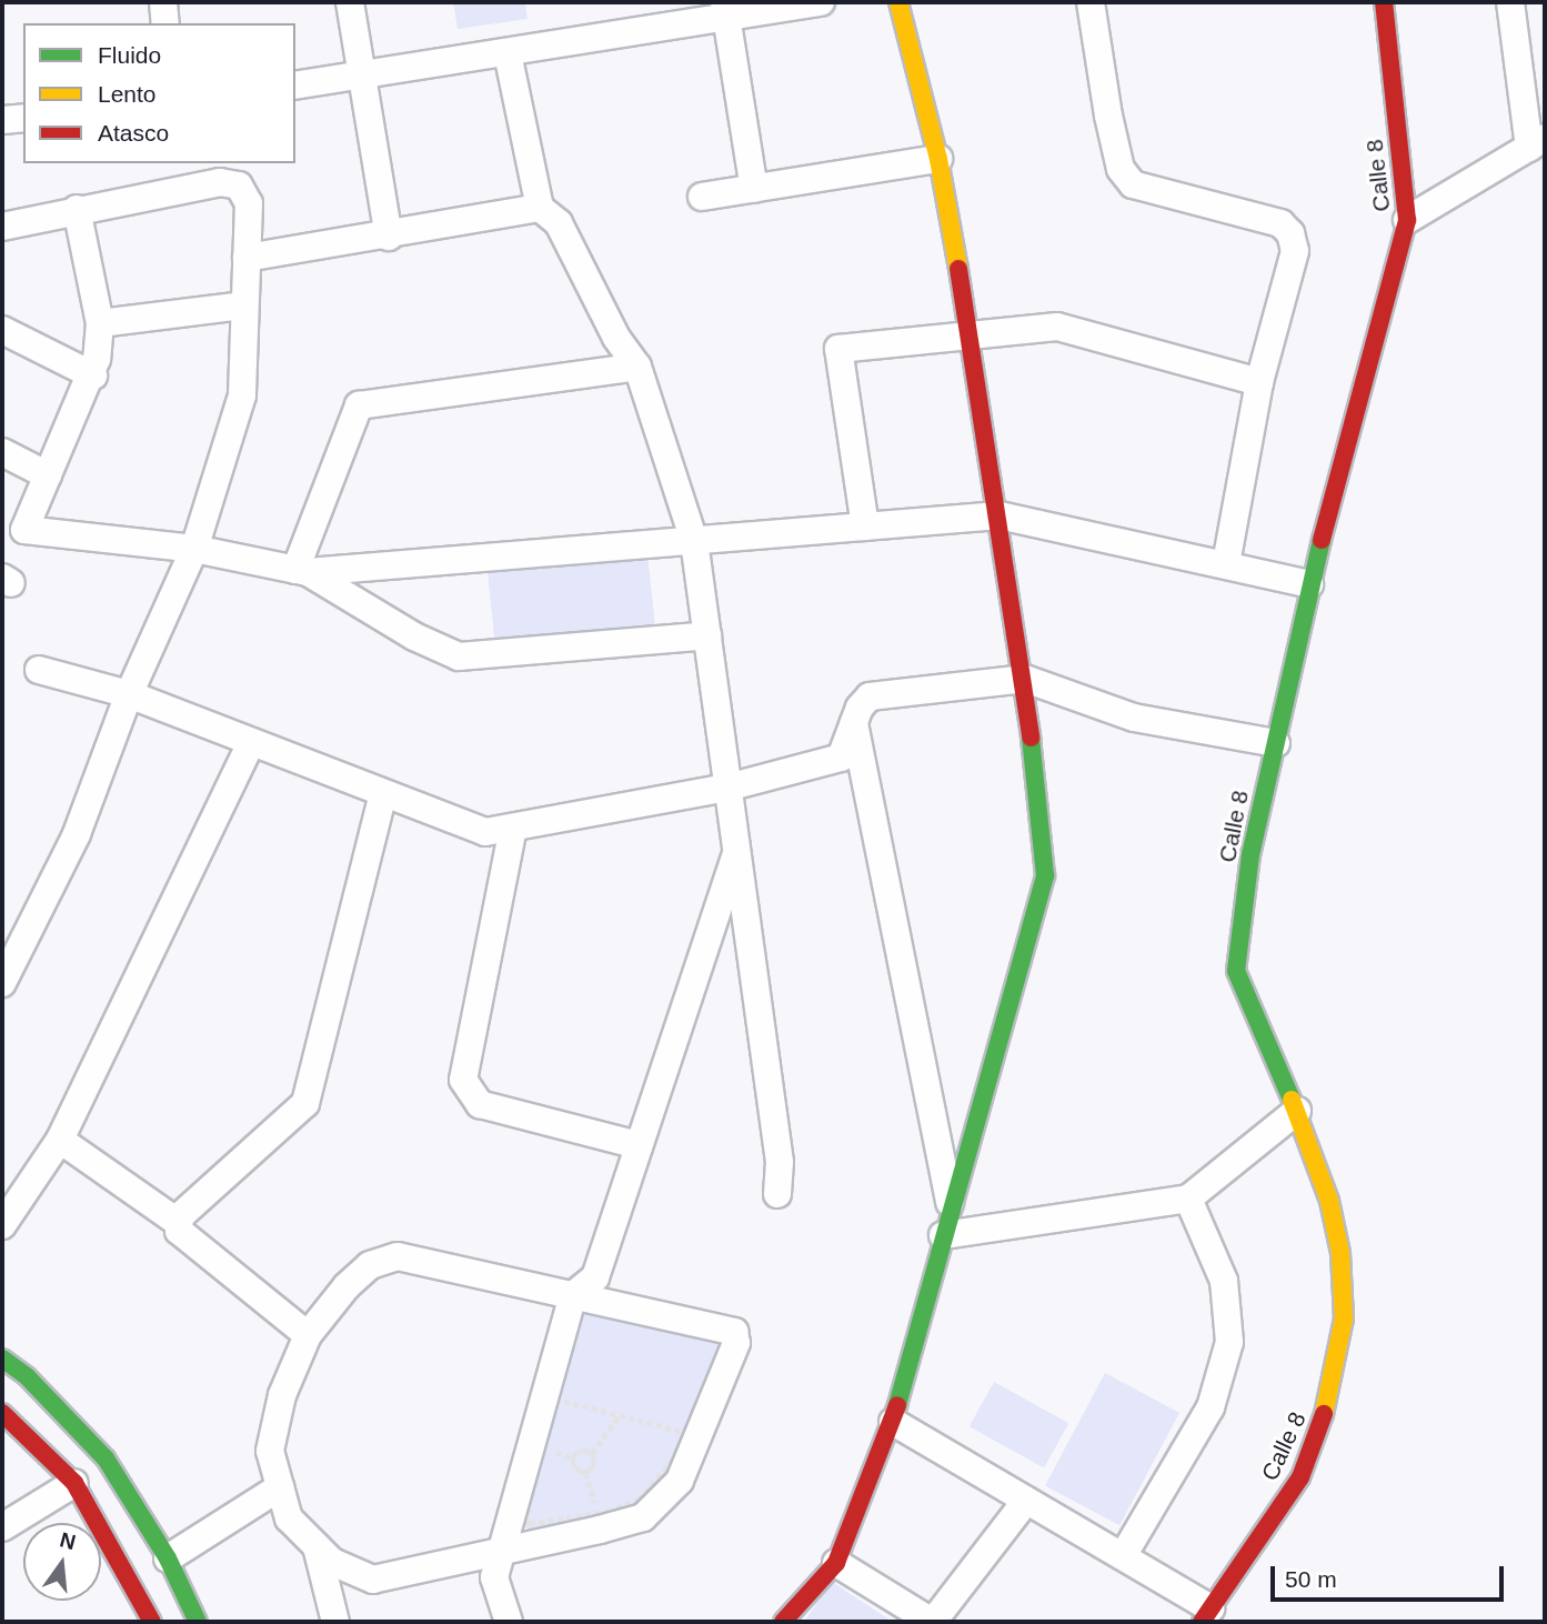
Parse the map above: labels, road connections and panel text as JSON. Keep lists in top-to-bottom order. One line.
{"streets":{"street":["Calle 8"]},"legend":["Fluido","Lento","Atasco"],"scale_bar":"50 m","north":"top"}
